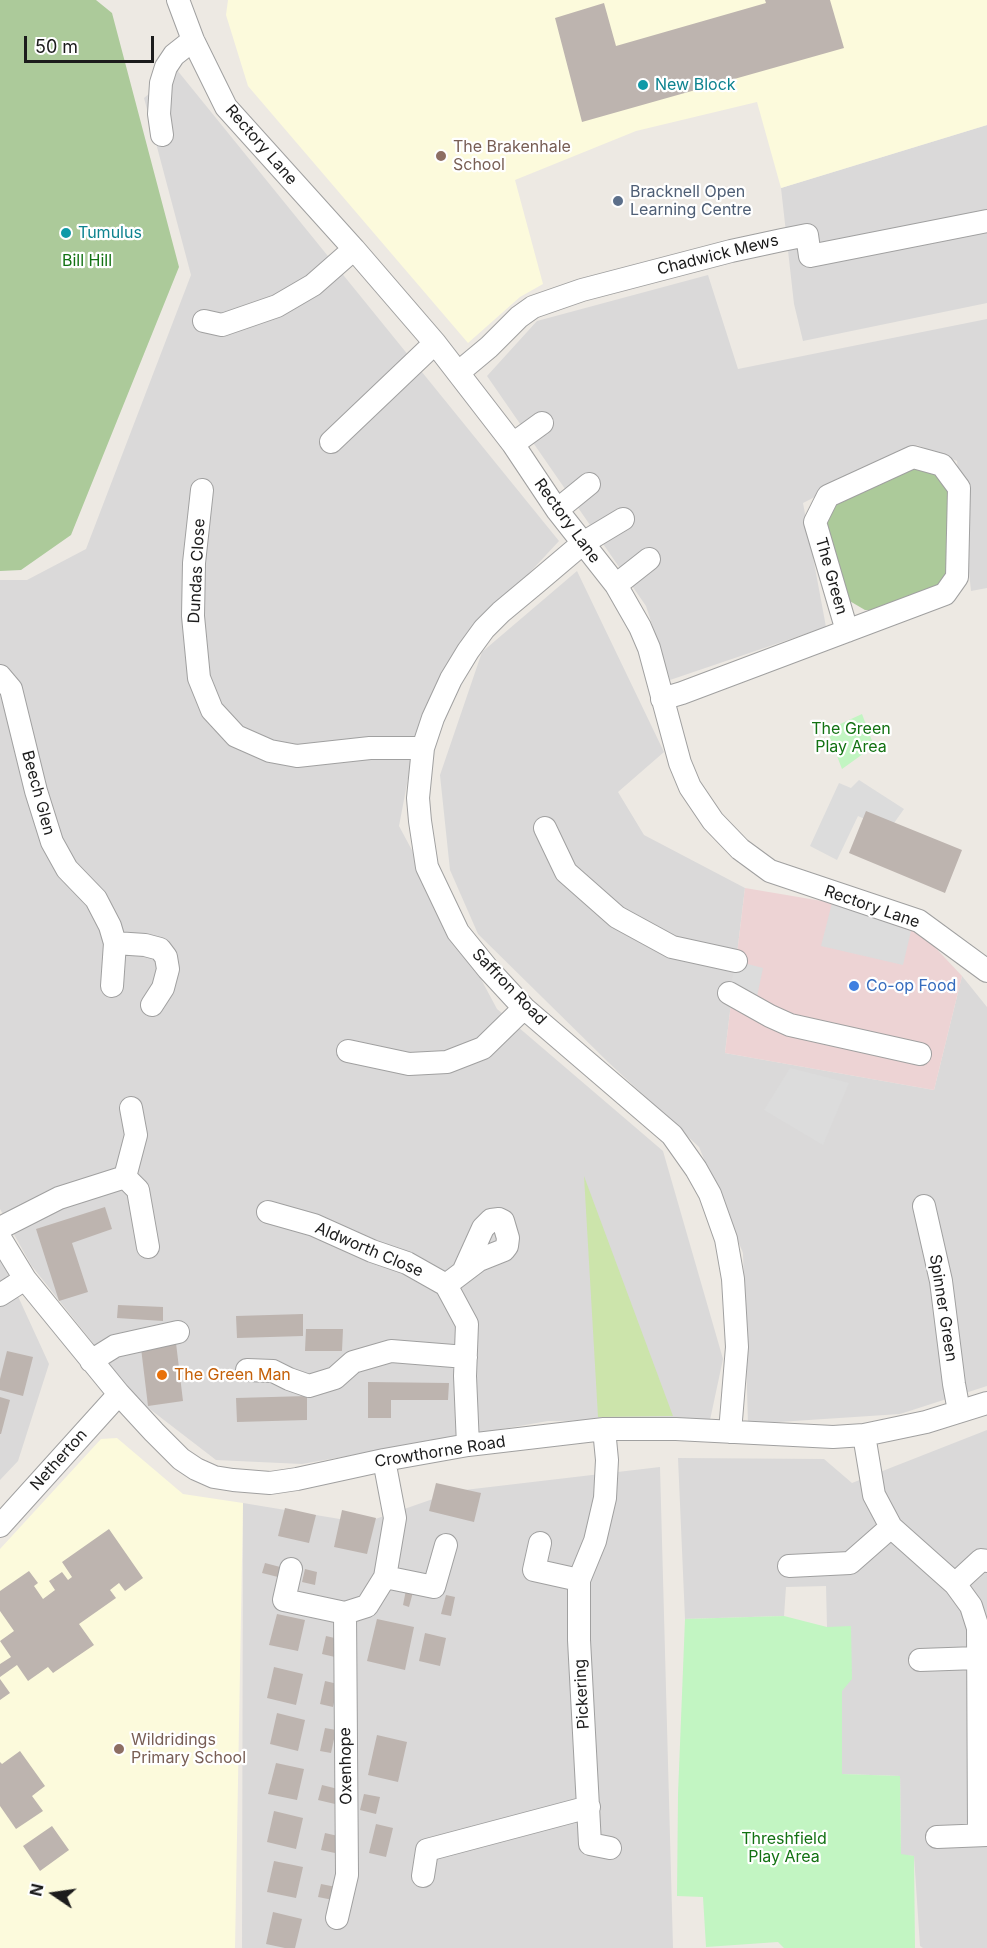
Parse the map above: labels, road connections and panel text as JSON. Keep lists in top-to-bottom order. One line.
{"streets":{"street":["Rectory Lane","Chadwick Mews","Dundas Close","The Green","Beech Glen","Saffron Road","Aldworth Close","Spinner Green","Crowthorne Road","Netherton","Pickering","Oxenhope"]},"crossings":[["Rectory Lane","Chadwick Mews"],["Rectory Lane","The Green"],["Rectory Lane","Saffron Road"],["Dundas Close","Saffron Road"],["Saffron Road","Crowthorne Road"],["Spinner Green","Crowthorne Road"],["Crowthorne Road","Netherton"],["Crowthorne Road","Pickering"]],"parks":["Bill Hill","The Green Play Area","Threshfield Play Area"],"places":["New Block","The Brakenhale School","Bracknell Open Learning Centre","Tumulus","Co-op Food","The Green Man","Wildridings Primary School"],"scale_bar":"50 m","north":"left"}
